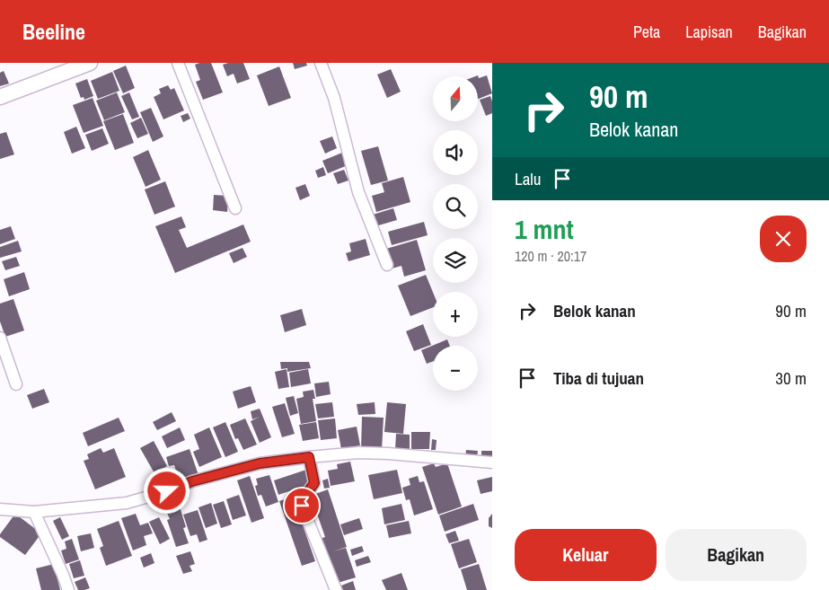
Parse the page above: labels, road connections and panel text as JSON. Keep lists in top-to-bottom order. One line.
{"north":"top","page":{"header":"Beeline","nav":["Peta","Lapisan","Bagikan"],"turn":["90 m","Belok kanan"],"map_buttons":["+","−"],"then":"Lalu","heading":["1 mnt","120 m · 20:17"],"list":[{"name":"Belok kanan","value":"90 m"},{"name":"Tiba di tujuan","value":"30 m"}],"buttons":["Keluar","Bagikan"]}}
